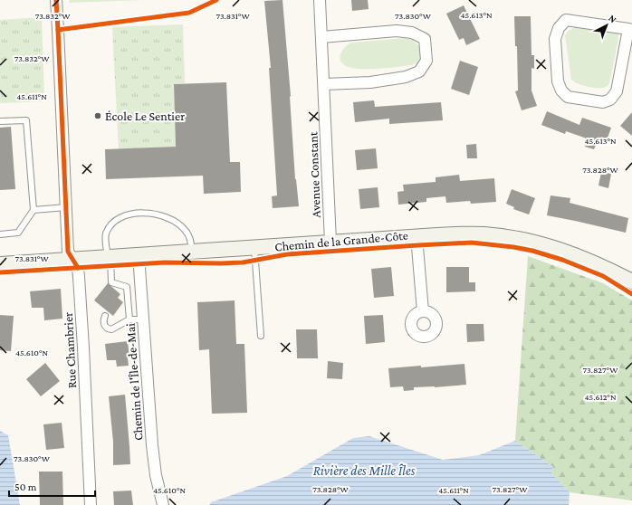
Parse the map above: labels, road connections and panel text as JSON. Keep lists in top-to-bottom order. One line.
{"streets":{"main road":["Chemin de la Grande-Côte"],"street":["Avenue Constant","Rue Chambrier","Chemin de l'Île-de-Mai"]},"crossings":[["Avenue Constant","Chemin de la Grande-Côte"],["Chemin de la Grande-Côte","Rue Chambrier"],["Chemin de la Grande-Côte","Chemin de l'Île-de-Mai"]],"water":["Rivière des Mille Îles"],"places":["École Le Sentier"],"scale_bar":"50 m","north":"top right","coordinates":["45.613°N","73.830°W","73.832°W","73.831°W","45.611°N","73.828°W","45.610°N","73.827°W","45.612°N"]}
